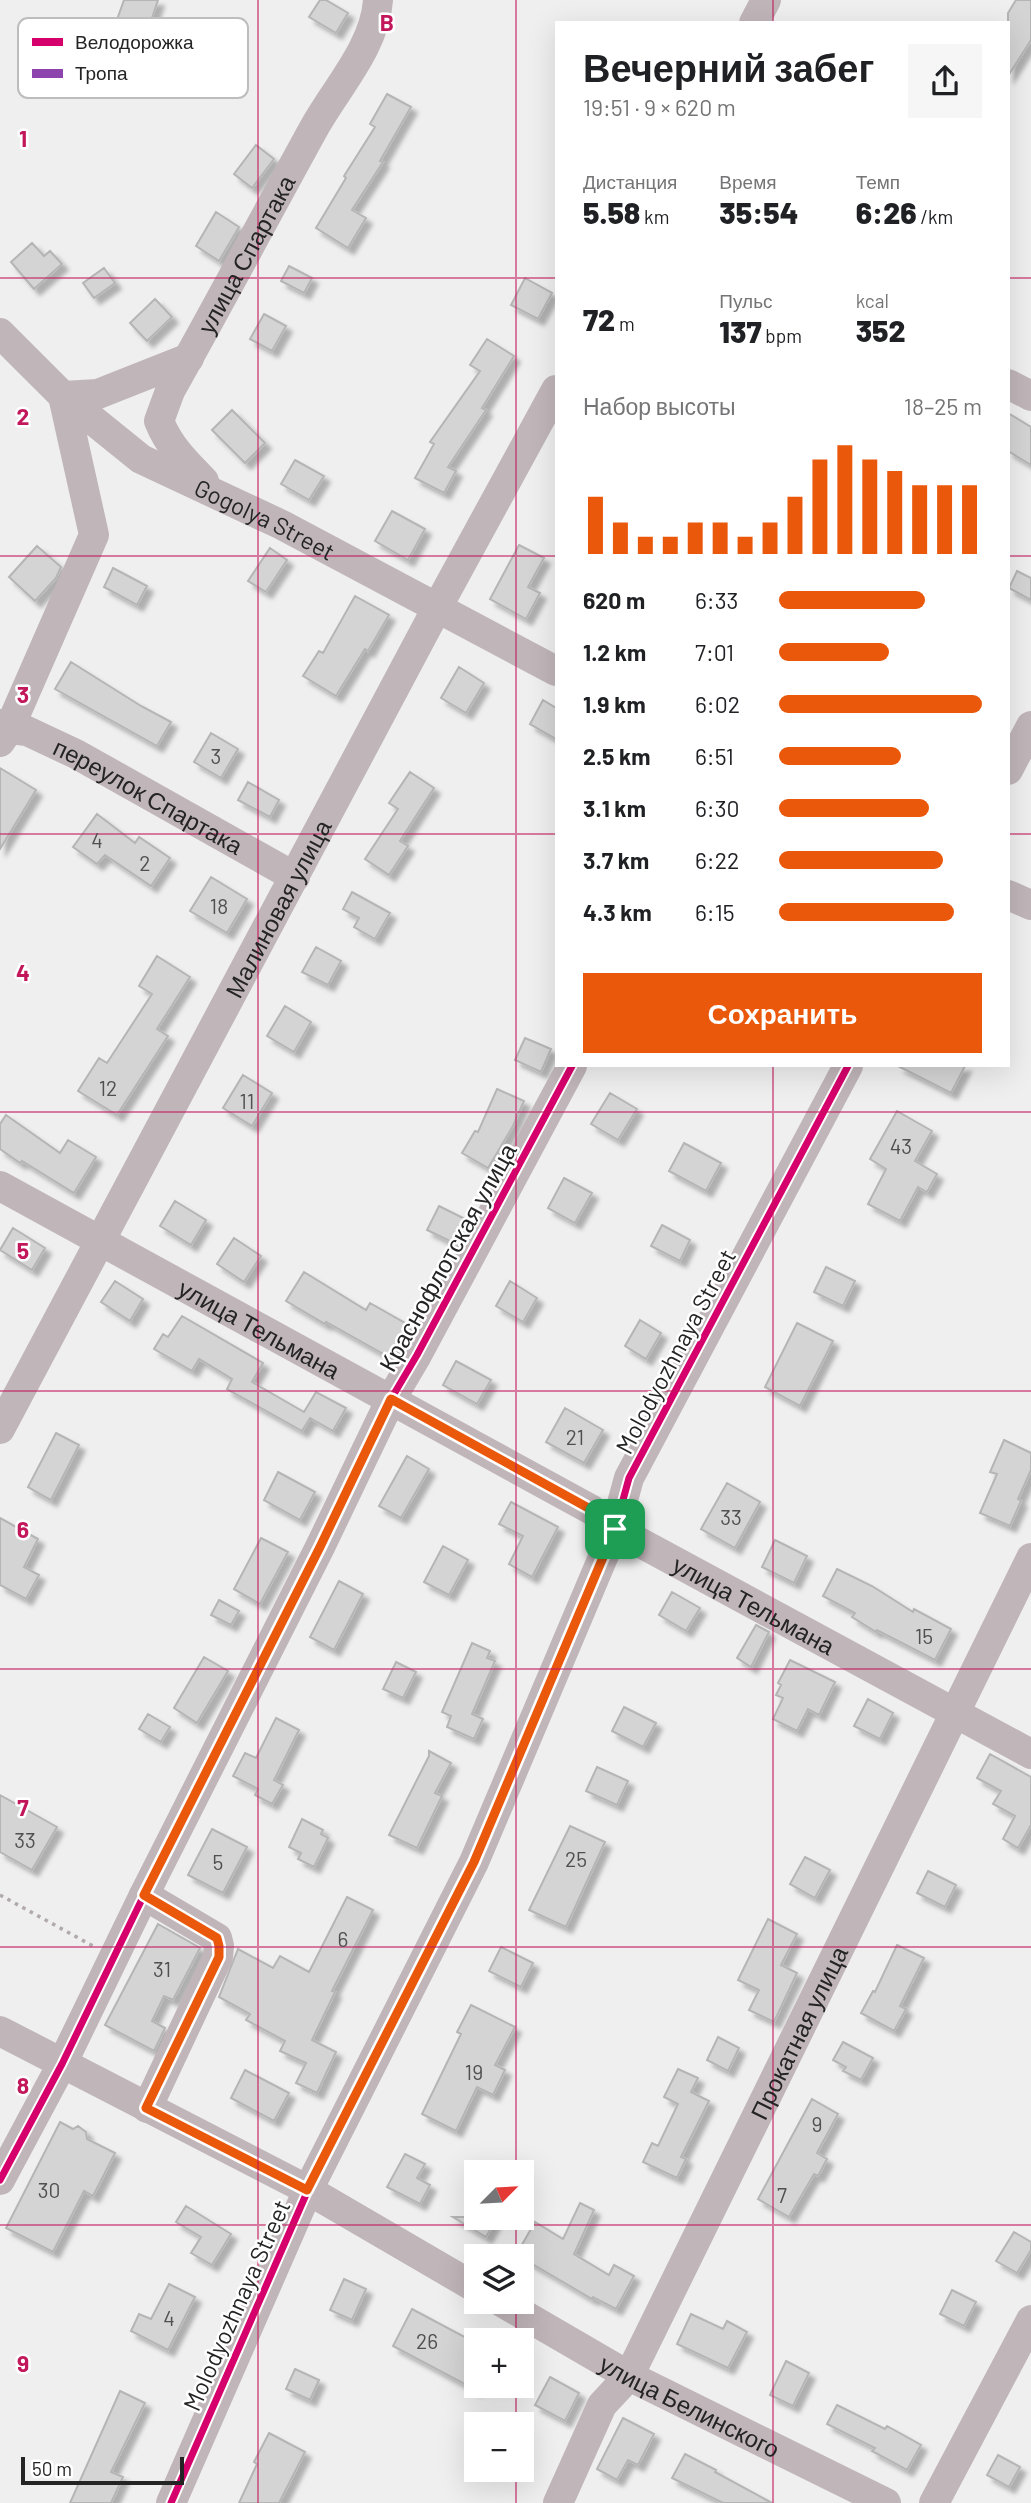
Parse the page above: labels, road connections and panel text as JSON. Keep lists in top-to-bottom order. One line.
{"streets":{"street":["улица Спартака","Gogolya Street","переулок Спартака","Малиновая улица","Краснофлотская улица","улица Тельмана","Molodyozhnaya Street","Прокатная улица","улица Белинского"]},"crossings":[["улица Спартака","Gogolya Street"],["Gogolya Street","Малиновая улица"],["переулок Спартака","Малиновая улица"],["Малиновая улица","улица Тельмана"],["Краснофлотская улица","улица Тельмана"],["улица Тельмана","Molodyozhnaya Street"],["улица Тельмана","Прокатная улица"],["Прокатная улица","улица Белинского"]],"house_numbers":["3","4","2","18","12","11","43","21","33","15","33","25","5","6","31","19","9","30","7","4","26"],"legend":["Велодорожка","Тропа"],"scale_bar":"50 m","north":"top right","page":{"heading":["Вечерний забег","19:51 · 9 × 620 m"],"stats":[["Дистанция","5.58 km"],["Время","35:54"],["Темп","6:26 /km"],["72 m"],["Пульс","137 bpm"],["kcal","352"]],"chart":["Набор высоты","18–25 m"],"list":[{"name":"620 m","note":"6:33"},{"name":"1.2 km","note":"7:01"},{"name":"1.9 km","note":"6:02"},{"name":"2.5 km","note":"6:51"},{"name":"3.1 km","note":"6:30"},{"name":"3.7 km","note":"6:22"},{"name":"4.3 km","note":"6:15"}],"buttons":"Сохранить","map_buttons":["+","−"],"scale":"50 m"},"grid":{"columns":["B"],"rows":["1","2","3","4","5","6","7","8","9"]}}
